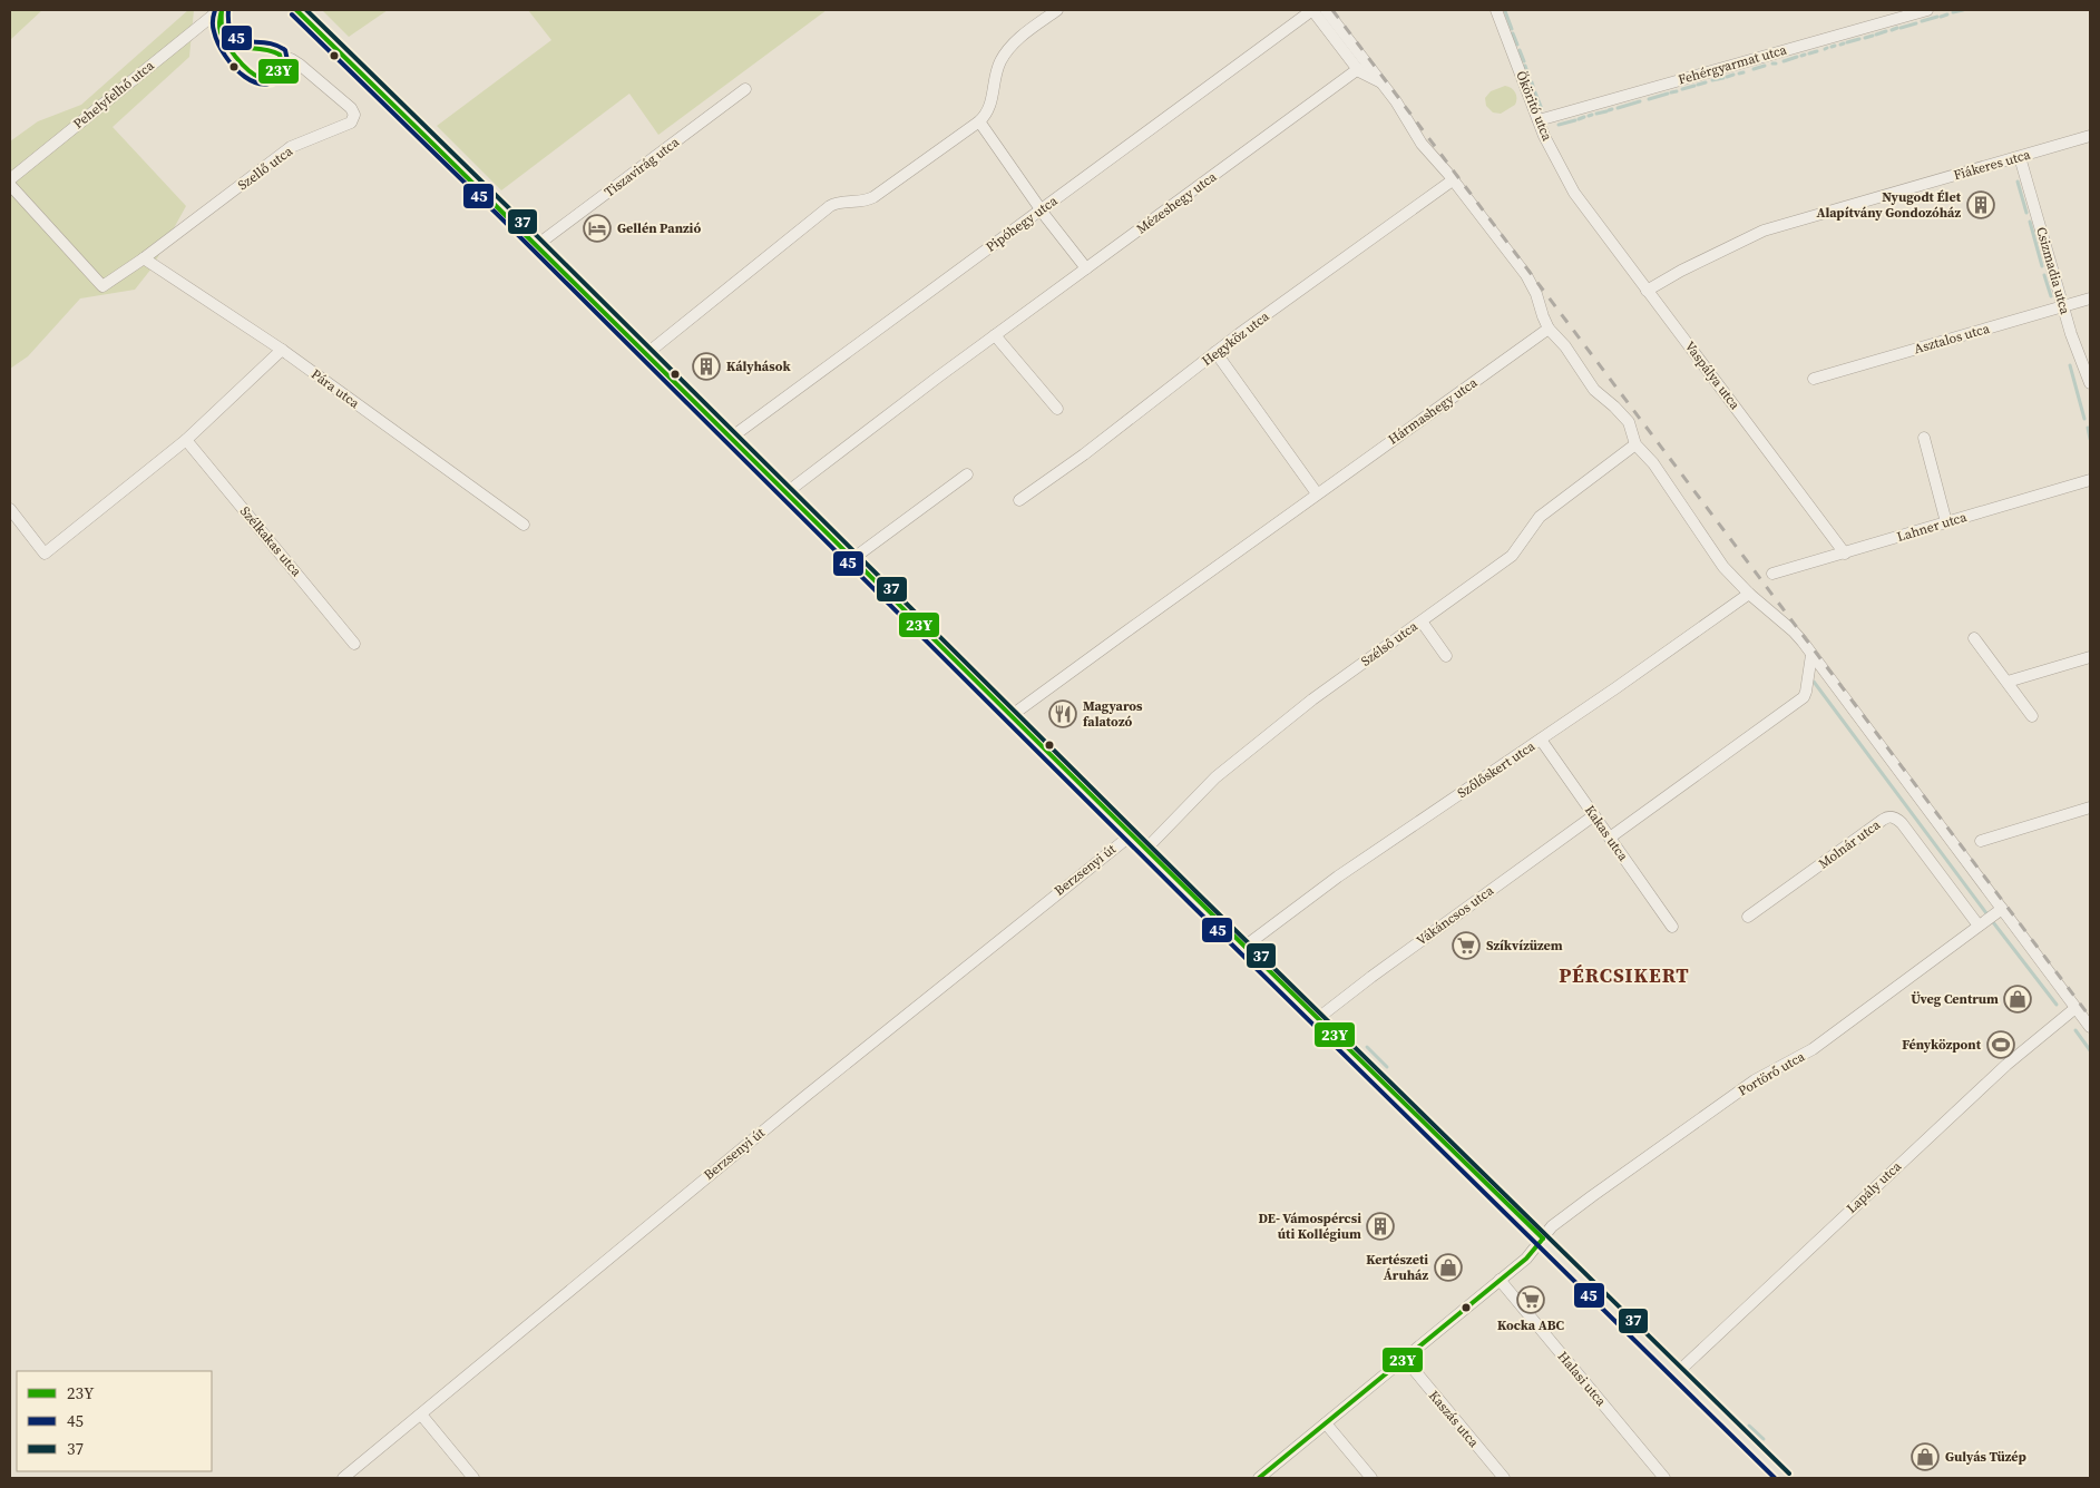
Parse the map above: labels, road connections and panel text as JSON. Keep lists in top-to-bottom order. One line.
{"streets":{"street":["Fehérgyarmat utca","Pehelyfelhő utca","Ököritó utca","Fiákeres utca","Tiszavirág utca","Szellő utca","Mézeshegy utca","Pipóhegy utca","Csizmadia utca","Hegyköz utca","Asztalos utca","Vaspálya utca","Pára utca","Hármashegy utca","Lahner utca","Szélkakas utca","Szélső utca","Szőlőskert utca","Kakas utca","Molnár utca","Berzsenyi út","Vákáncsos utca","Portörő utca","Lapály utca","Halasi utca","Kaszás utca"]},"crossings":[["Fehérgyarmat utca","Ököritó utca"],["Ököritó utca","Vaspálya utca"],["Fiákeres utca","Csizmadia utca"],["Fiákeres utca","Vaspálya utca"],["Szellő utca","Pára utca"],["Csizmadia utca","Asztalos utca"],["Vaspálya utca","Lahner utca"],["Szőlőskert utca","Kakas utca"],["Kakas utca","Vákáncsos utca"],["Molnár utca","Portörő utca"],["Portörő utca","Halasi utca"],["Portörő utca","Kaszás utca"]],"districts":["PÉRCSIKERT"],"places":{"building":["Nyugodt Élet Alapítvány Gondozóház","Kályhások","DE- Vámospércsi úti Kollégium"],"hotel":["Gellén Panzió"],"restaurant":["Magyaros falatozó"],"supermarket":["Szíkvízüzem","Kocka ABC"],"shop":["Üveg Centrum","Kertészeti Áruház","Gulyás Tüzép"],"sports":["Fényközpont"]},"lines":["transit line 23Y","transit line 45","transit line 37"],"legend":["23Y","45","37"]}
